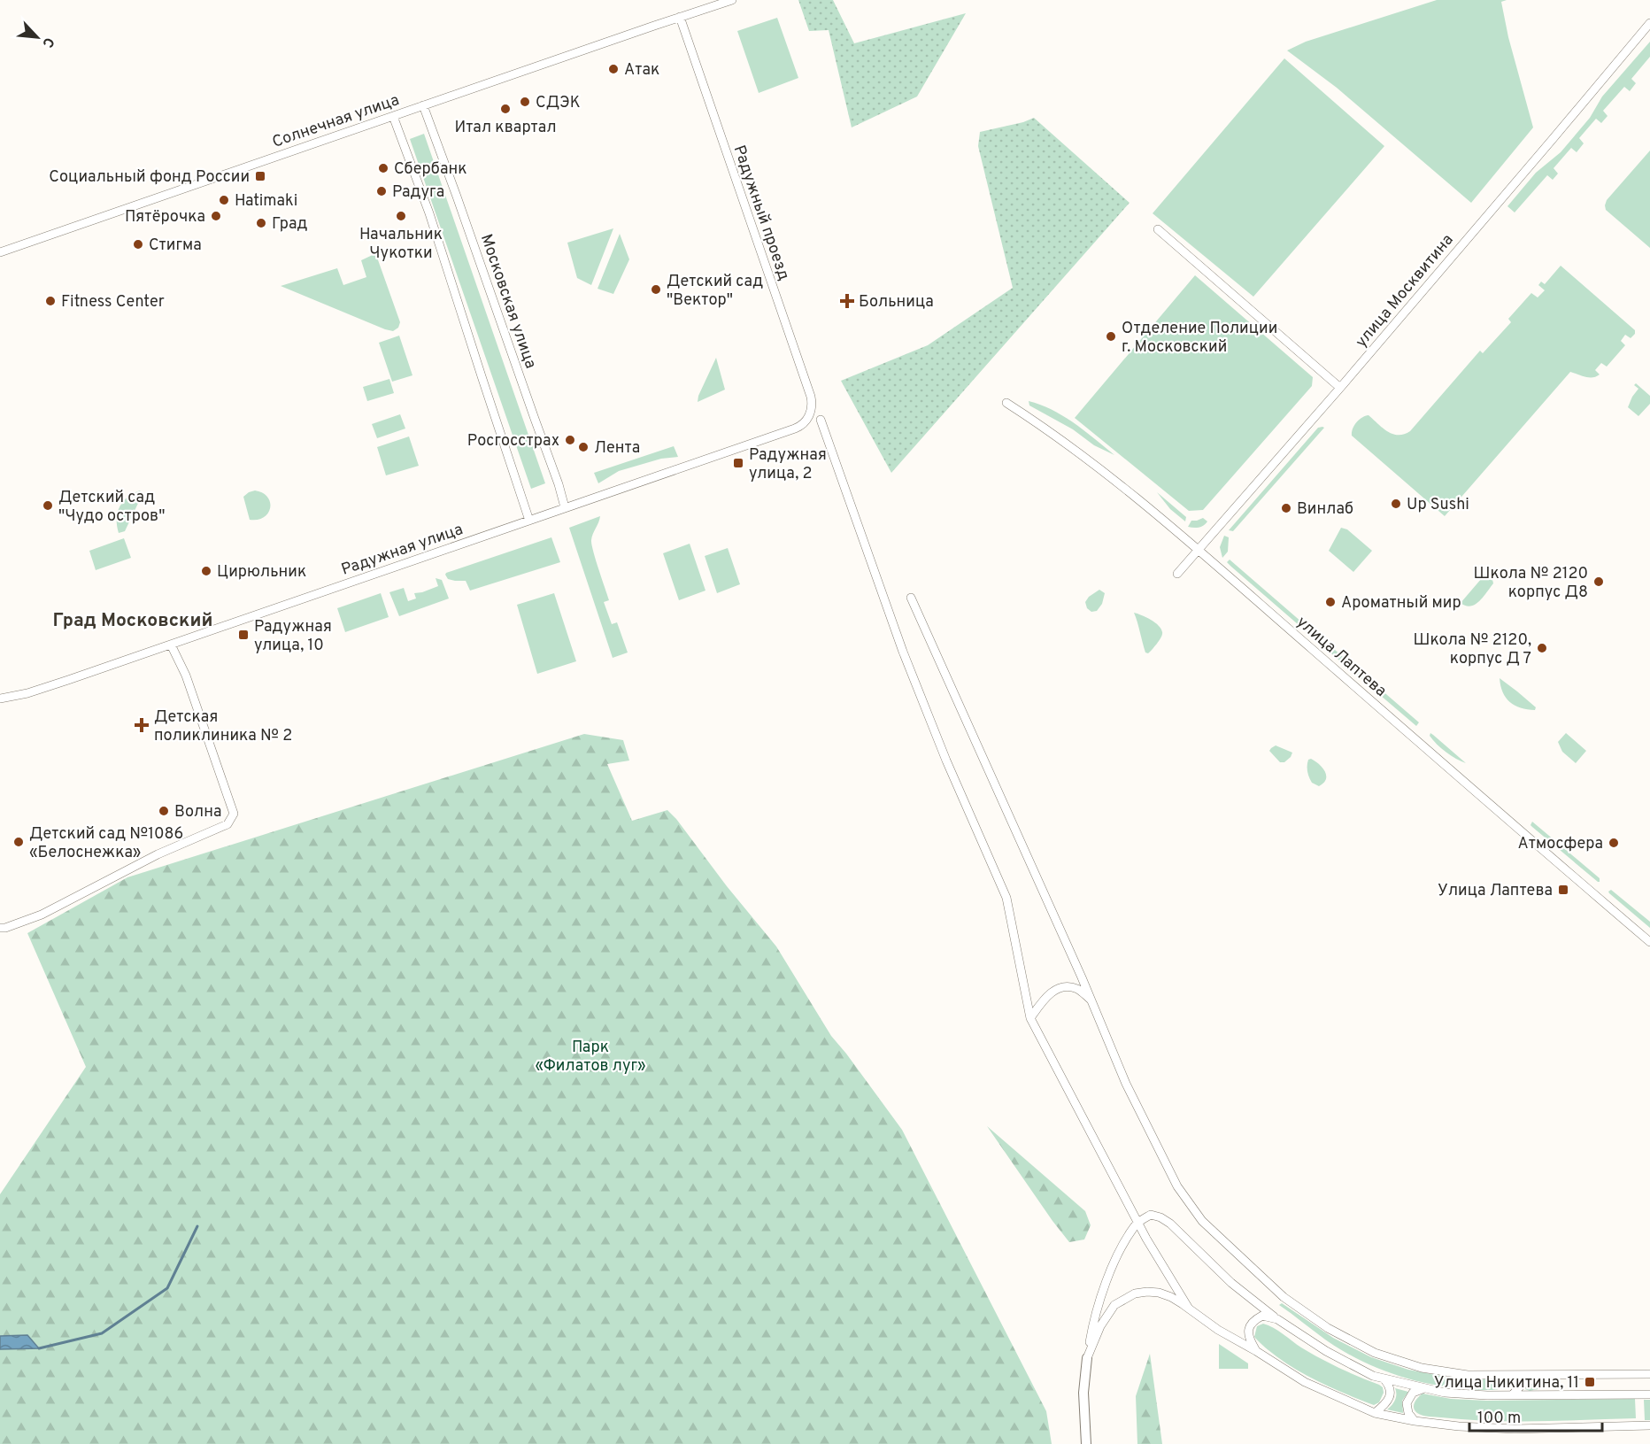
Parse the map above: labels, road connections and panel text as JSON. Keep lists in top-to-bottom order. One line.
{"streets":{"street":["Солнечная улица","Радужный проезд","улица Москвитина","Московская улица","Радужная улица","улица Лаптева"]},"crossings":[["Солнечная улица","Радужный проезд"],["Солнечная улица","Московская улица"],["Радужный проезд","Радужная улица"],["улица Москвитина","улица Лаптева"],["Московская улица","Радужная улица"]],"districts":["Град Московский"],"parks":["Парк «Филатов луг»"],"places":{"other":["Атак","СДЭК","Итал квартал","Сбербанк","Радуга","Hatimaki","Пятёрочка","Начальник Чукотки","Град","Стигма","Детский сад \"Вектор\"","Fitness Center","Отделение Полиции г. Московский","Росгосстрах","Лента","Up Sushi","Детский сад \"Чудо остров\"","Винлаб","Цирюльник","Школа № 2120 корпус Д8","Ароматный мир","Школа № 2120, корпус Д 7","Волна","Детский сад №1086 «Белоснежка»","Атмосфера"],"transit":["Социальный фонд России","Радужная улица, 2","Радужная улица, 10","Улица Лаптева","Улица Никитина, 11"],"health":["Больница","Детская поликлиника № 2"]},"scale_bar":"100 m","north":"bottom right"}
